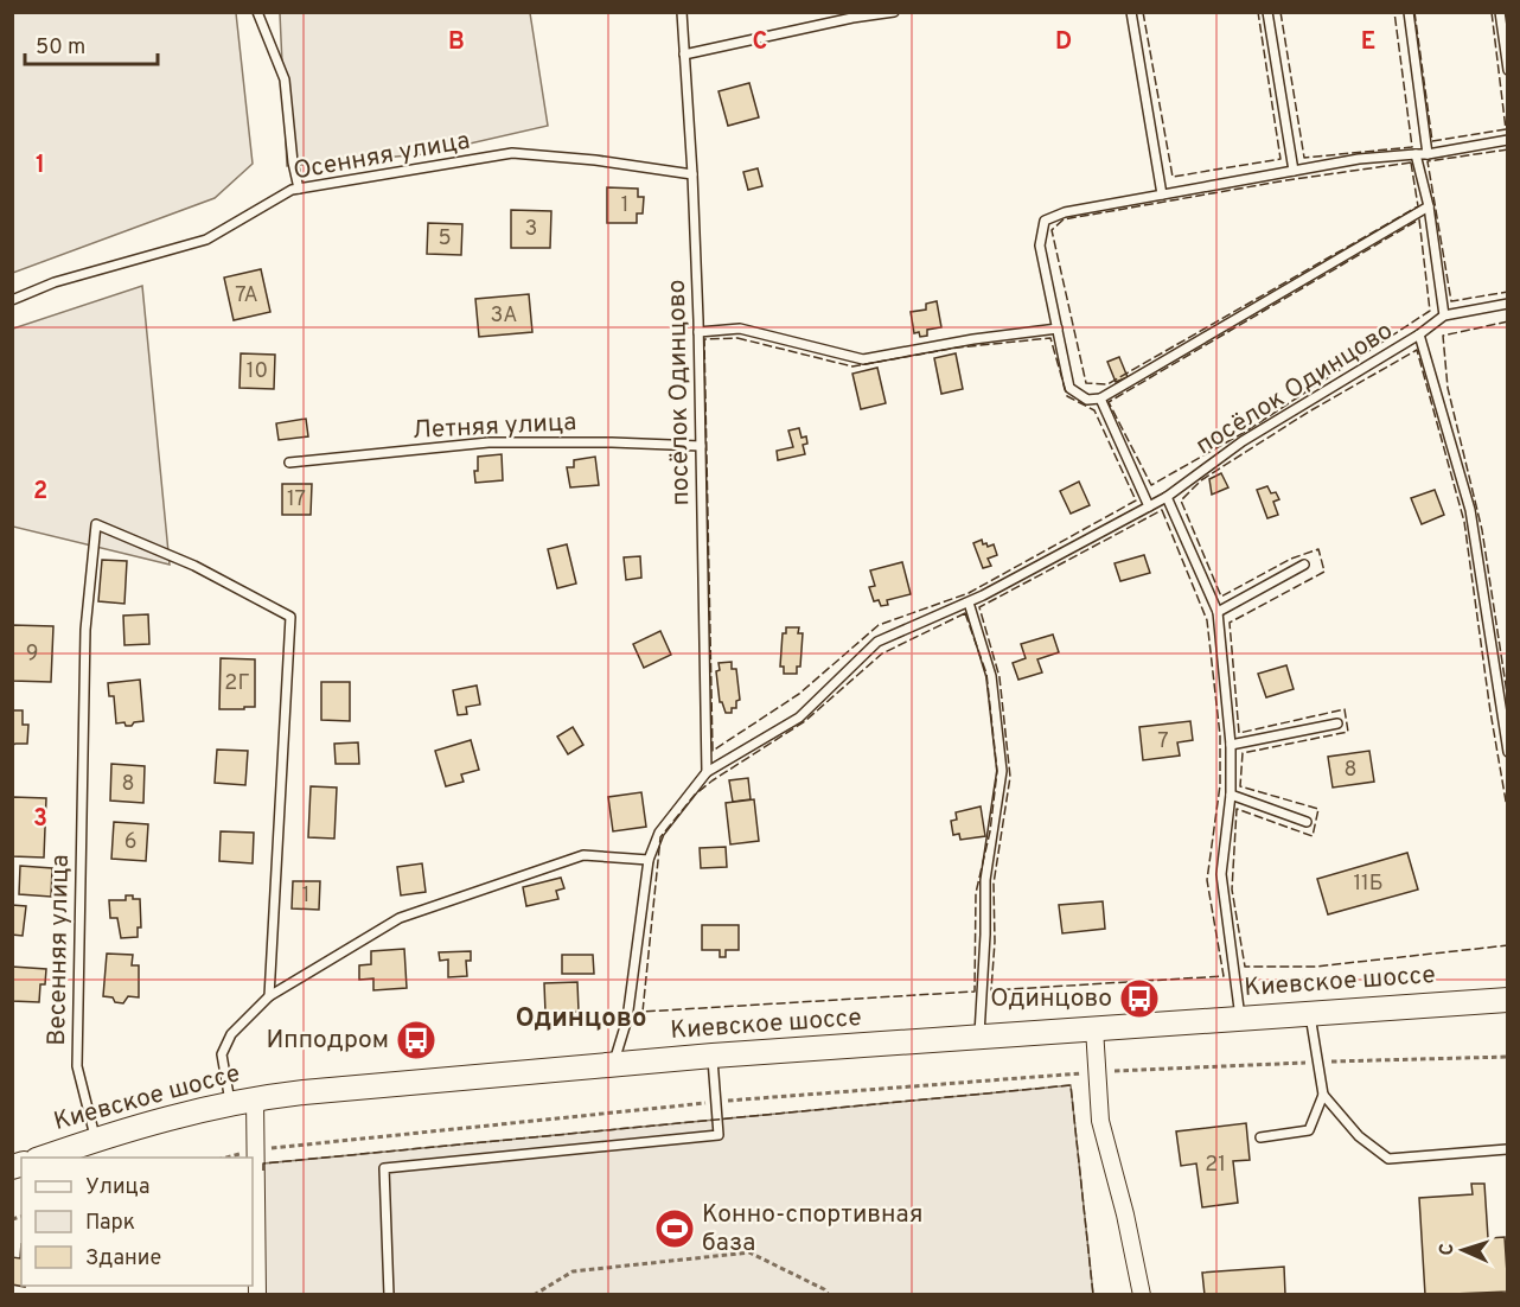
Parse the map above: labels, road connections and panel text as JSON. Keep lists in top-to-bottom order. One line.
{"streets":{"main road":["Киевское шоссе"],"lane":["Осенняя улица","посёлок Одинцово","Летняя улица","Весенняя улица"]},"crossings":[["Осенняя улица","посёлок Одинцово"],["посёлок Одинцово","Летняя улица"],["посёлок Одинцово","Киевское шоссе"],["Весенняя улица","Киевское шоссе"]],"districts":["Одинцово"],"places":{"bus stop":["Одинцово","Ипподром"],"sports":["Конно-спортивная база"]},"house_numbers":["1","3","5","7А","3А","10","17","9","2Г","7","8","8","6","11Б","1","21"],"legend":["Улица","Парк","Здание"],"scale_bar":"50 m","north":"left","grid":{"columns":["B","C","D","E"],"rows":["1","2","3"]}}
